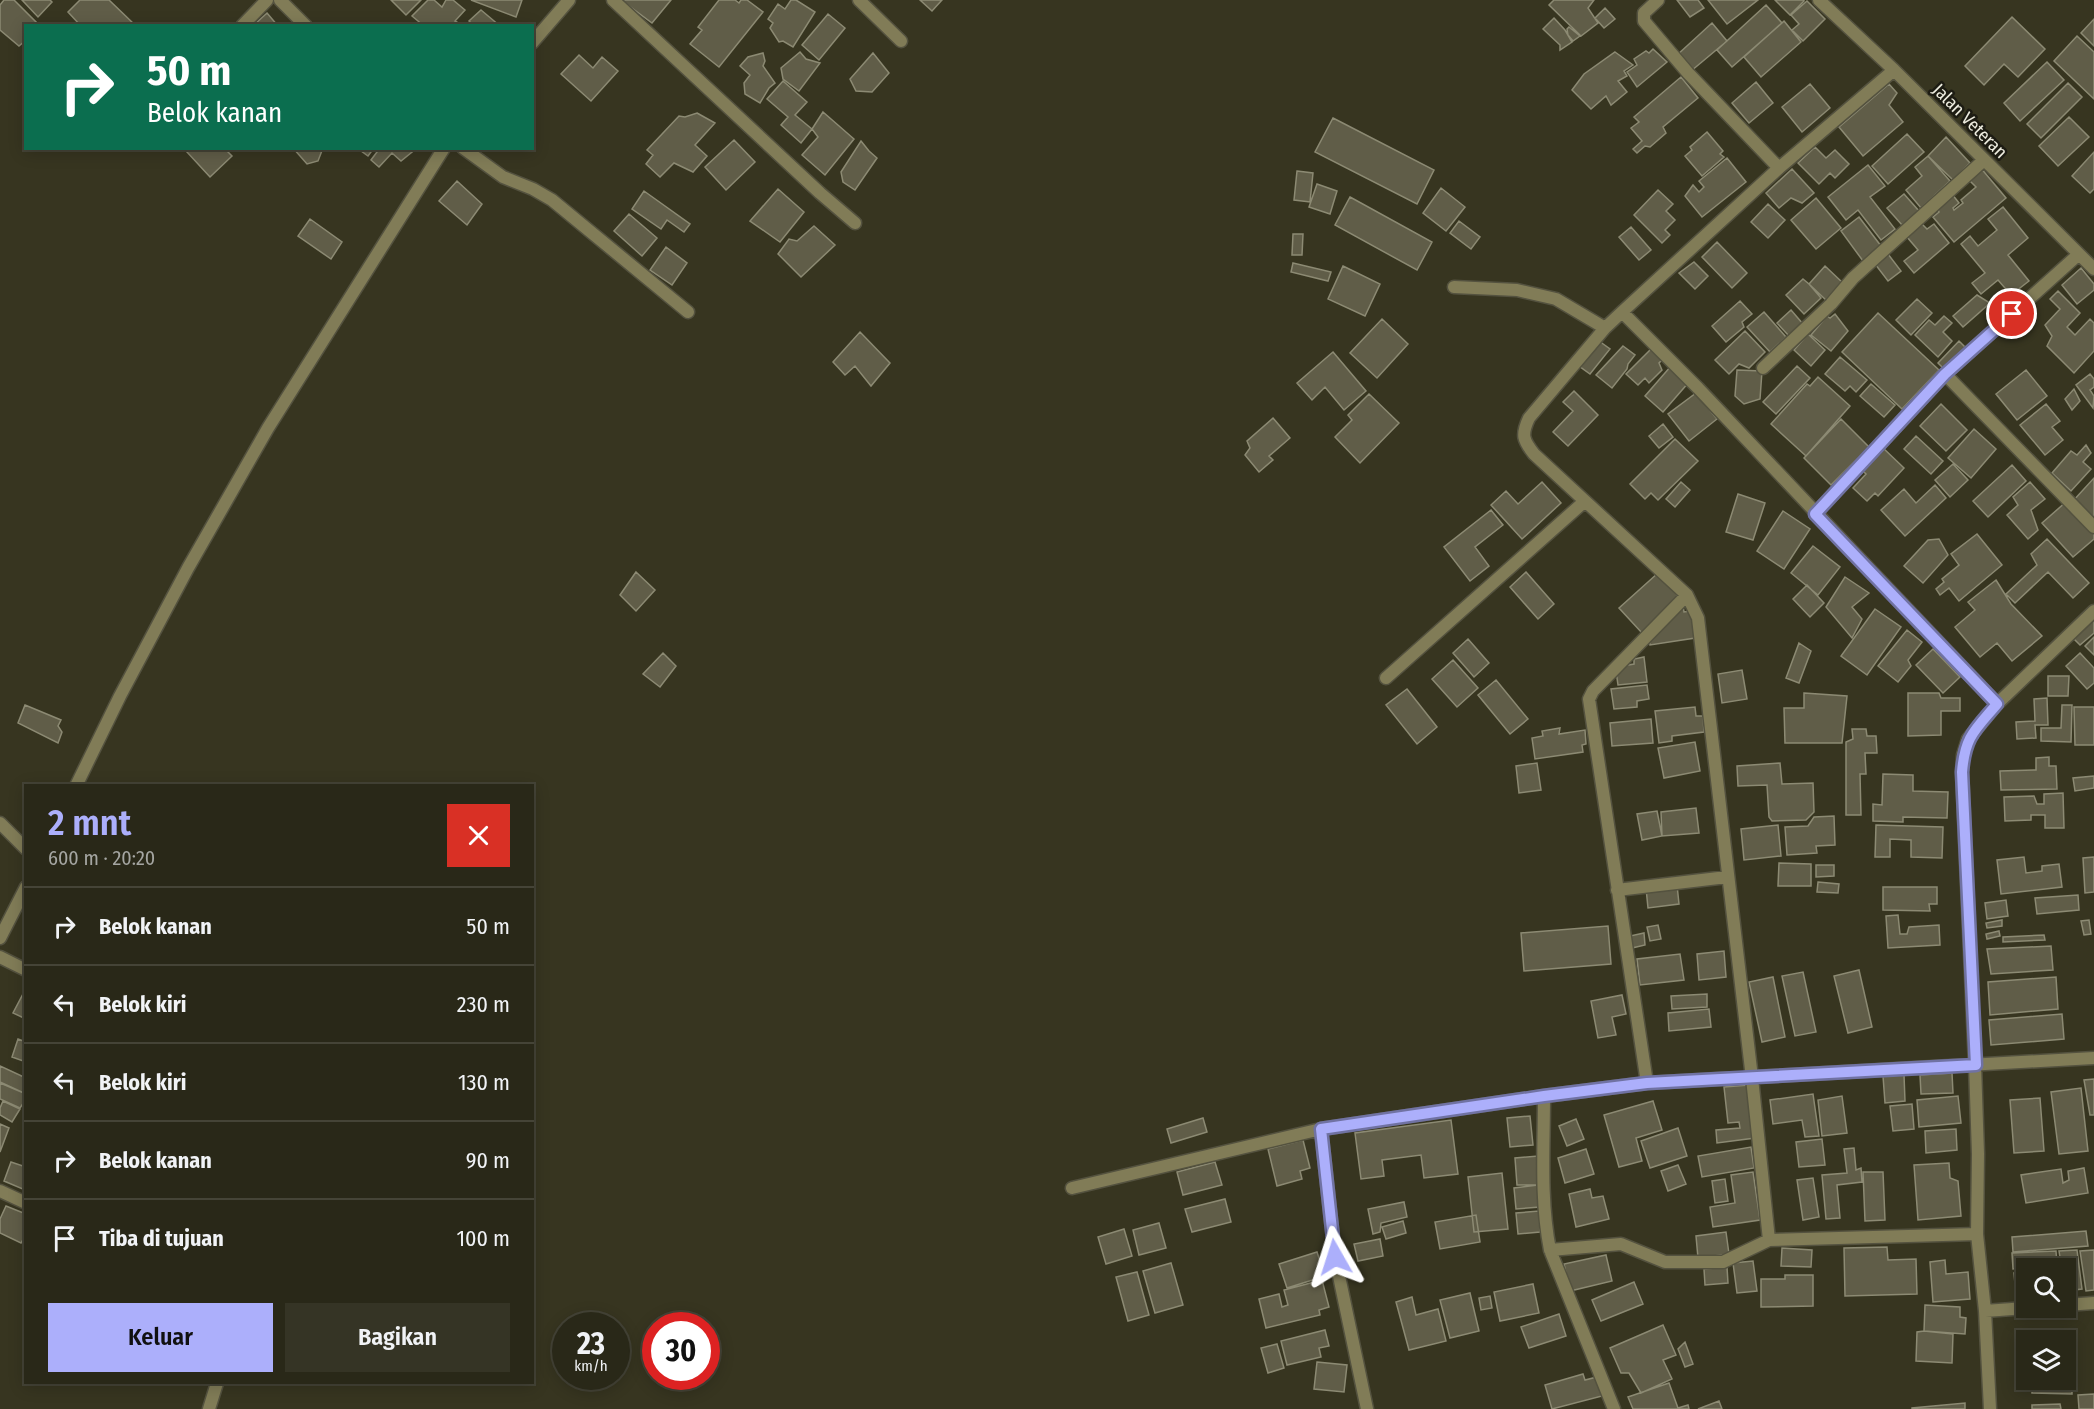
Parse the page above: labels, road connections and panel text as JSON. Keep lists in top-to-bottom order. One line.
{"streets":{"street":["Jalan Veteran"]},"page":{"turn":["50 m","Belok kanan"],"heading":["2 mnt","600 m · 20:20"],"list":[{"name":"Belok kanan","value":"50 m"},{"name":"Belok kiri","value":"230 m"},{"name":"Belok kiri","value":"130 m"},{"name":"Belok kanan","value":"90 m"},{"name":"Tiba di tujuan","value":"100 m"}],"buttons":["Keluar","Bagikan"],"speed":"23 km/h","limit":"30"}}
